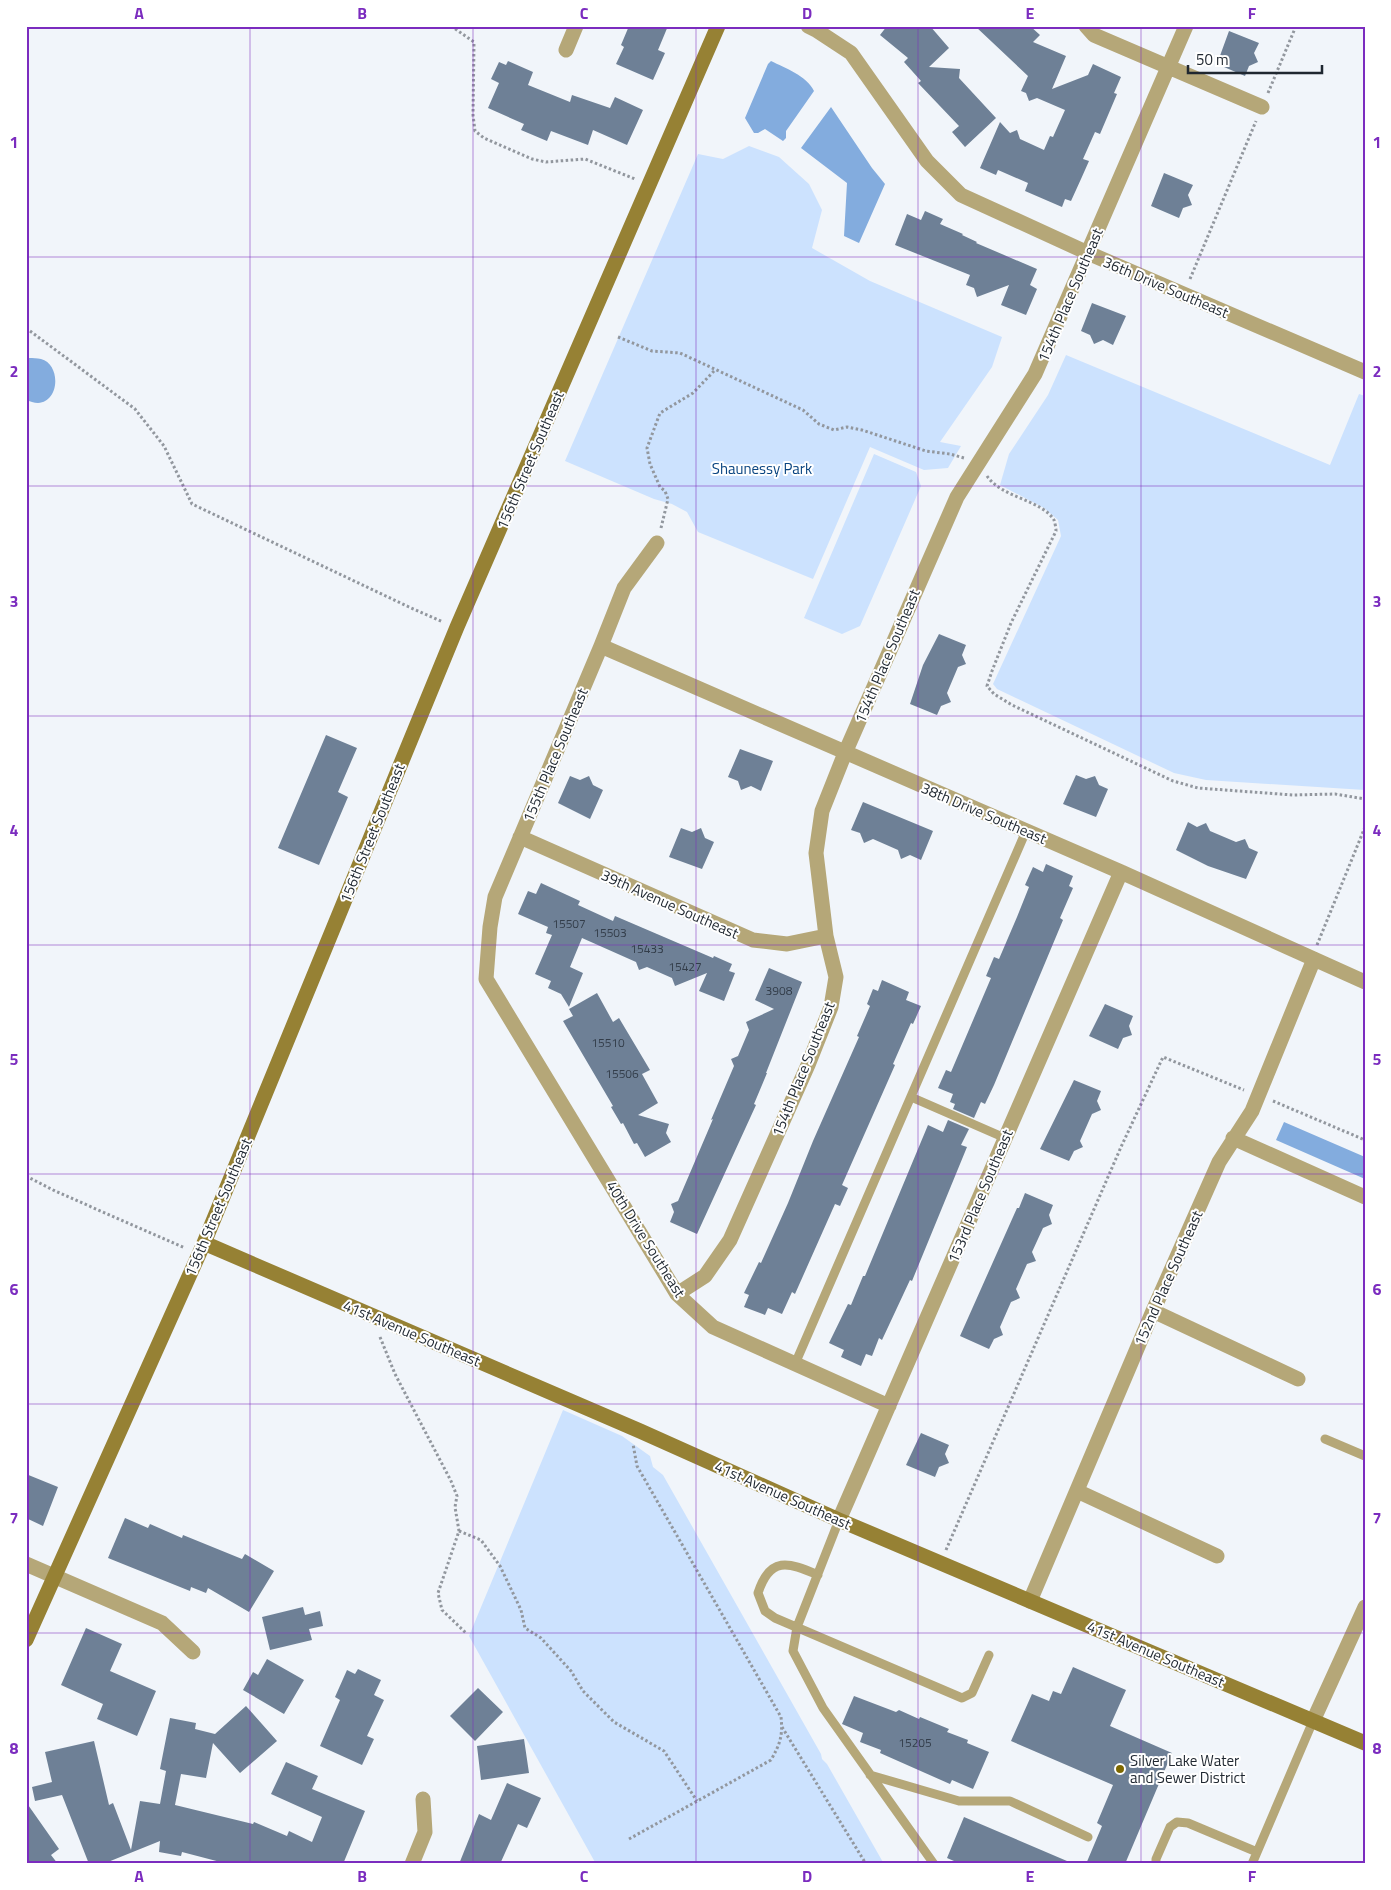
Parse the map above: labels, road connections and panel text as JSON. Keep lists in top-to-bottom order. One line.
{"streets":{"street":["36th Drive Southeast","154th Place Southeast","156th Street Southeast","155th Place Southeast","38th Drive Southeast","39th Avenue Southeast","153rd Place Southeast","40th Drive Southeast","152nd Place Southeast","41st Avenue Southeast"]},"crossings":[["36th Drive Southeast","154th Place Southeast"],["154th Place Southeast","38th Drive Southeast"],["154th Place Southeast","39th Avenue Southeast"],["154th Place Southeast","40th Drive Southeast"],["156th Street Southeast","41st Avenue Southeast"],["155th Place Southeast","38th Drive Southeast"],["155th Place Southeast","39th Avenue Southeast"],["155th Place Southeast","40th Drive Southeast"],["38th Drive Southeast","153rd Place Southeast"],["38th Drive Southeast","152nd Place Southeast"],["153rd Place Southeast","40th Drive Southeast"],["153rd Place Southeast","41st Avenue Southeast"],["152nd Place Southeast","41st Avenue Southeast"]],"parks":["Shaunessy Park"],"places":["Silver Lake Water and Sewer District"],"house_numbers":["15507","15503","15433","15427","3908","15510","15506","15205"],"scale_bar":"50 m","grid":{"columns":["A","B","C","D","E","F"],"rows":["1","2","3","4","5","6","7","8"]}}
